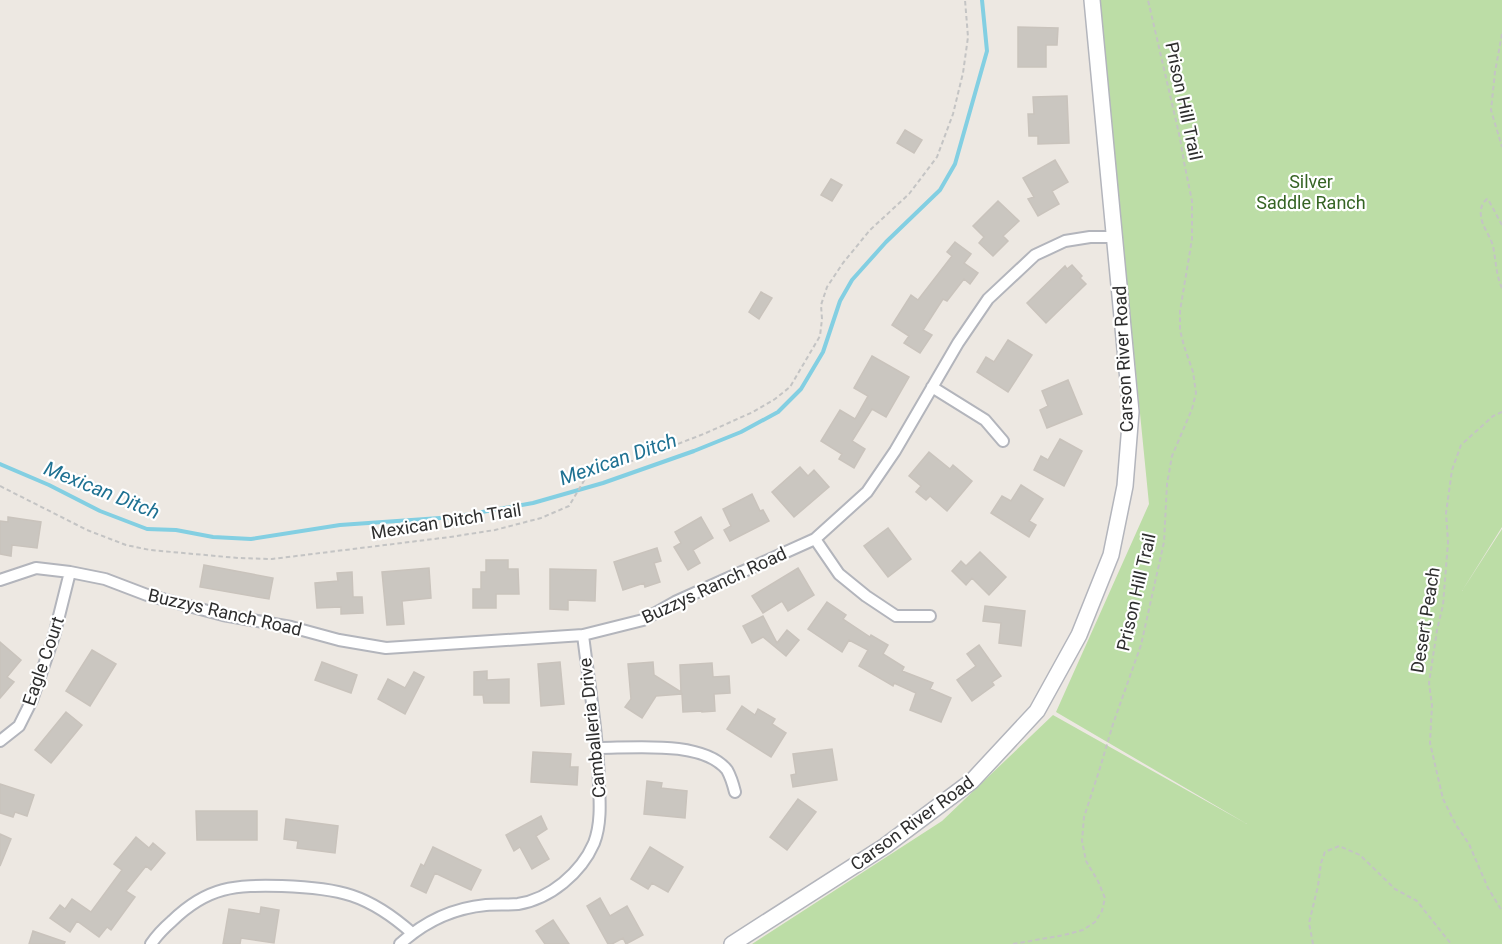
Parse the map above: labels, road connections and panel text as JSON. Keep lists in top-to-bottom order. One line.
{"streets":{"street":["Carson River Road","Buzzys Ranch Road","Eagle Court","Camballeria Drive"],"path":["Prison Hill Trail","Mexican Ditch Trail","Desert Peach"]},"crossings":[["Carson River Road","Buzzys Ranch Road"],["Buzzys Ranch Road","Eagle Court"],["Buzzys Ranch Road","Camballeria Drive"]],"water":["Mexican Ditch"],"parks":["Silver Saddle Ranch"]}
